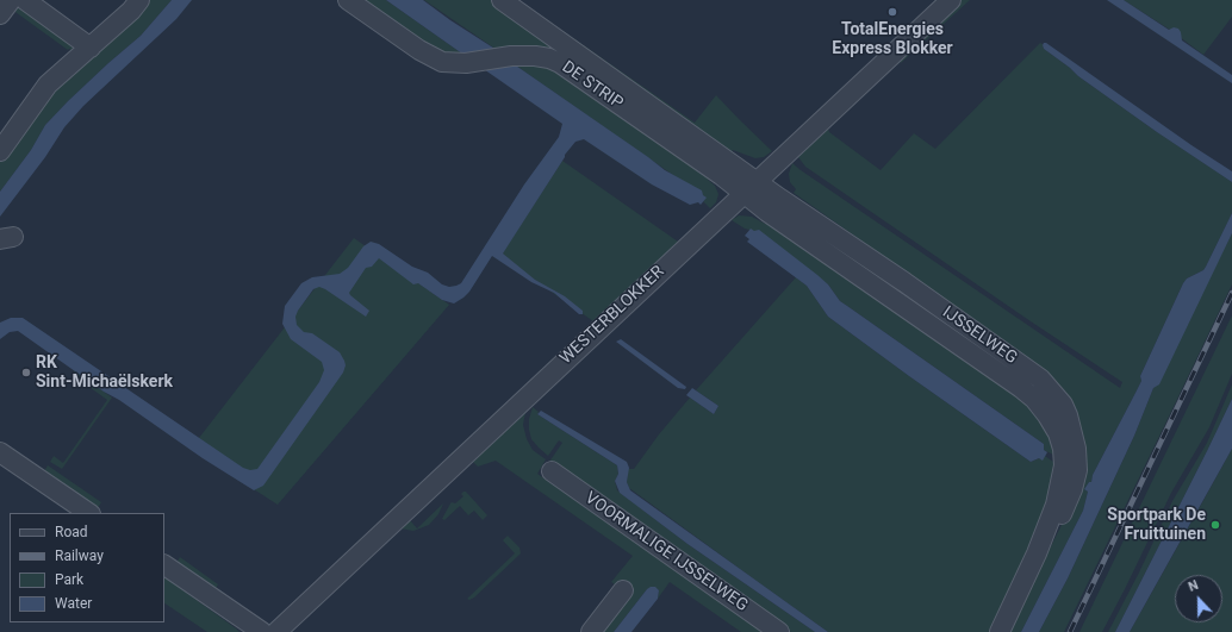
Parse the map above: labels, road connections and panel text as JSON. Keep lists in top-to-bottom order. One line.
{"streets":{"street":["DE STRIP","WESTERBLOKKER","IJSSELWEG","VOORMALIGE IJSSELWEG"]},"crossings":[["DE STRIP","WESTERBLOKKER"],["DE STRIP","IJSSELWEG"],["WESTERBLOKKER","IJSSELWEG"]],"places":["TotalEnergies Express Blokker","RK Sint-Michaëlskerk","Sportpark De Fruittuinen"],"legend":["Road","Railway","Park","Water"],"north":"top"}
